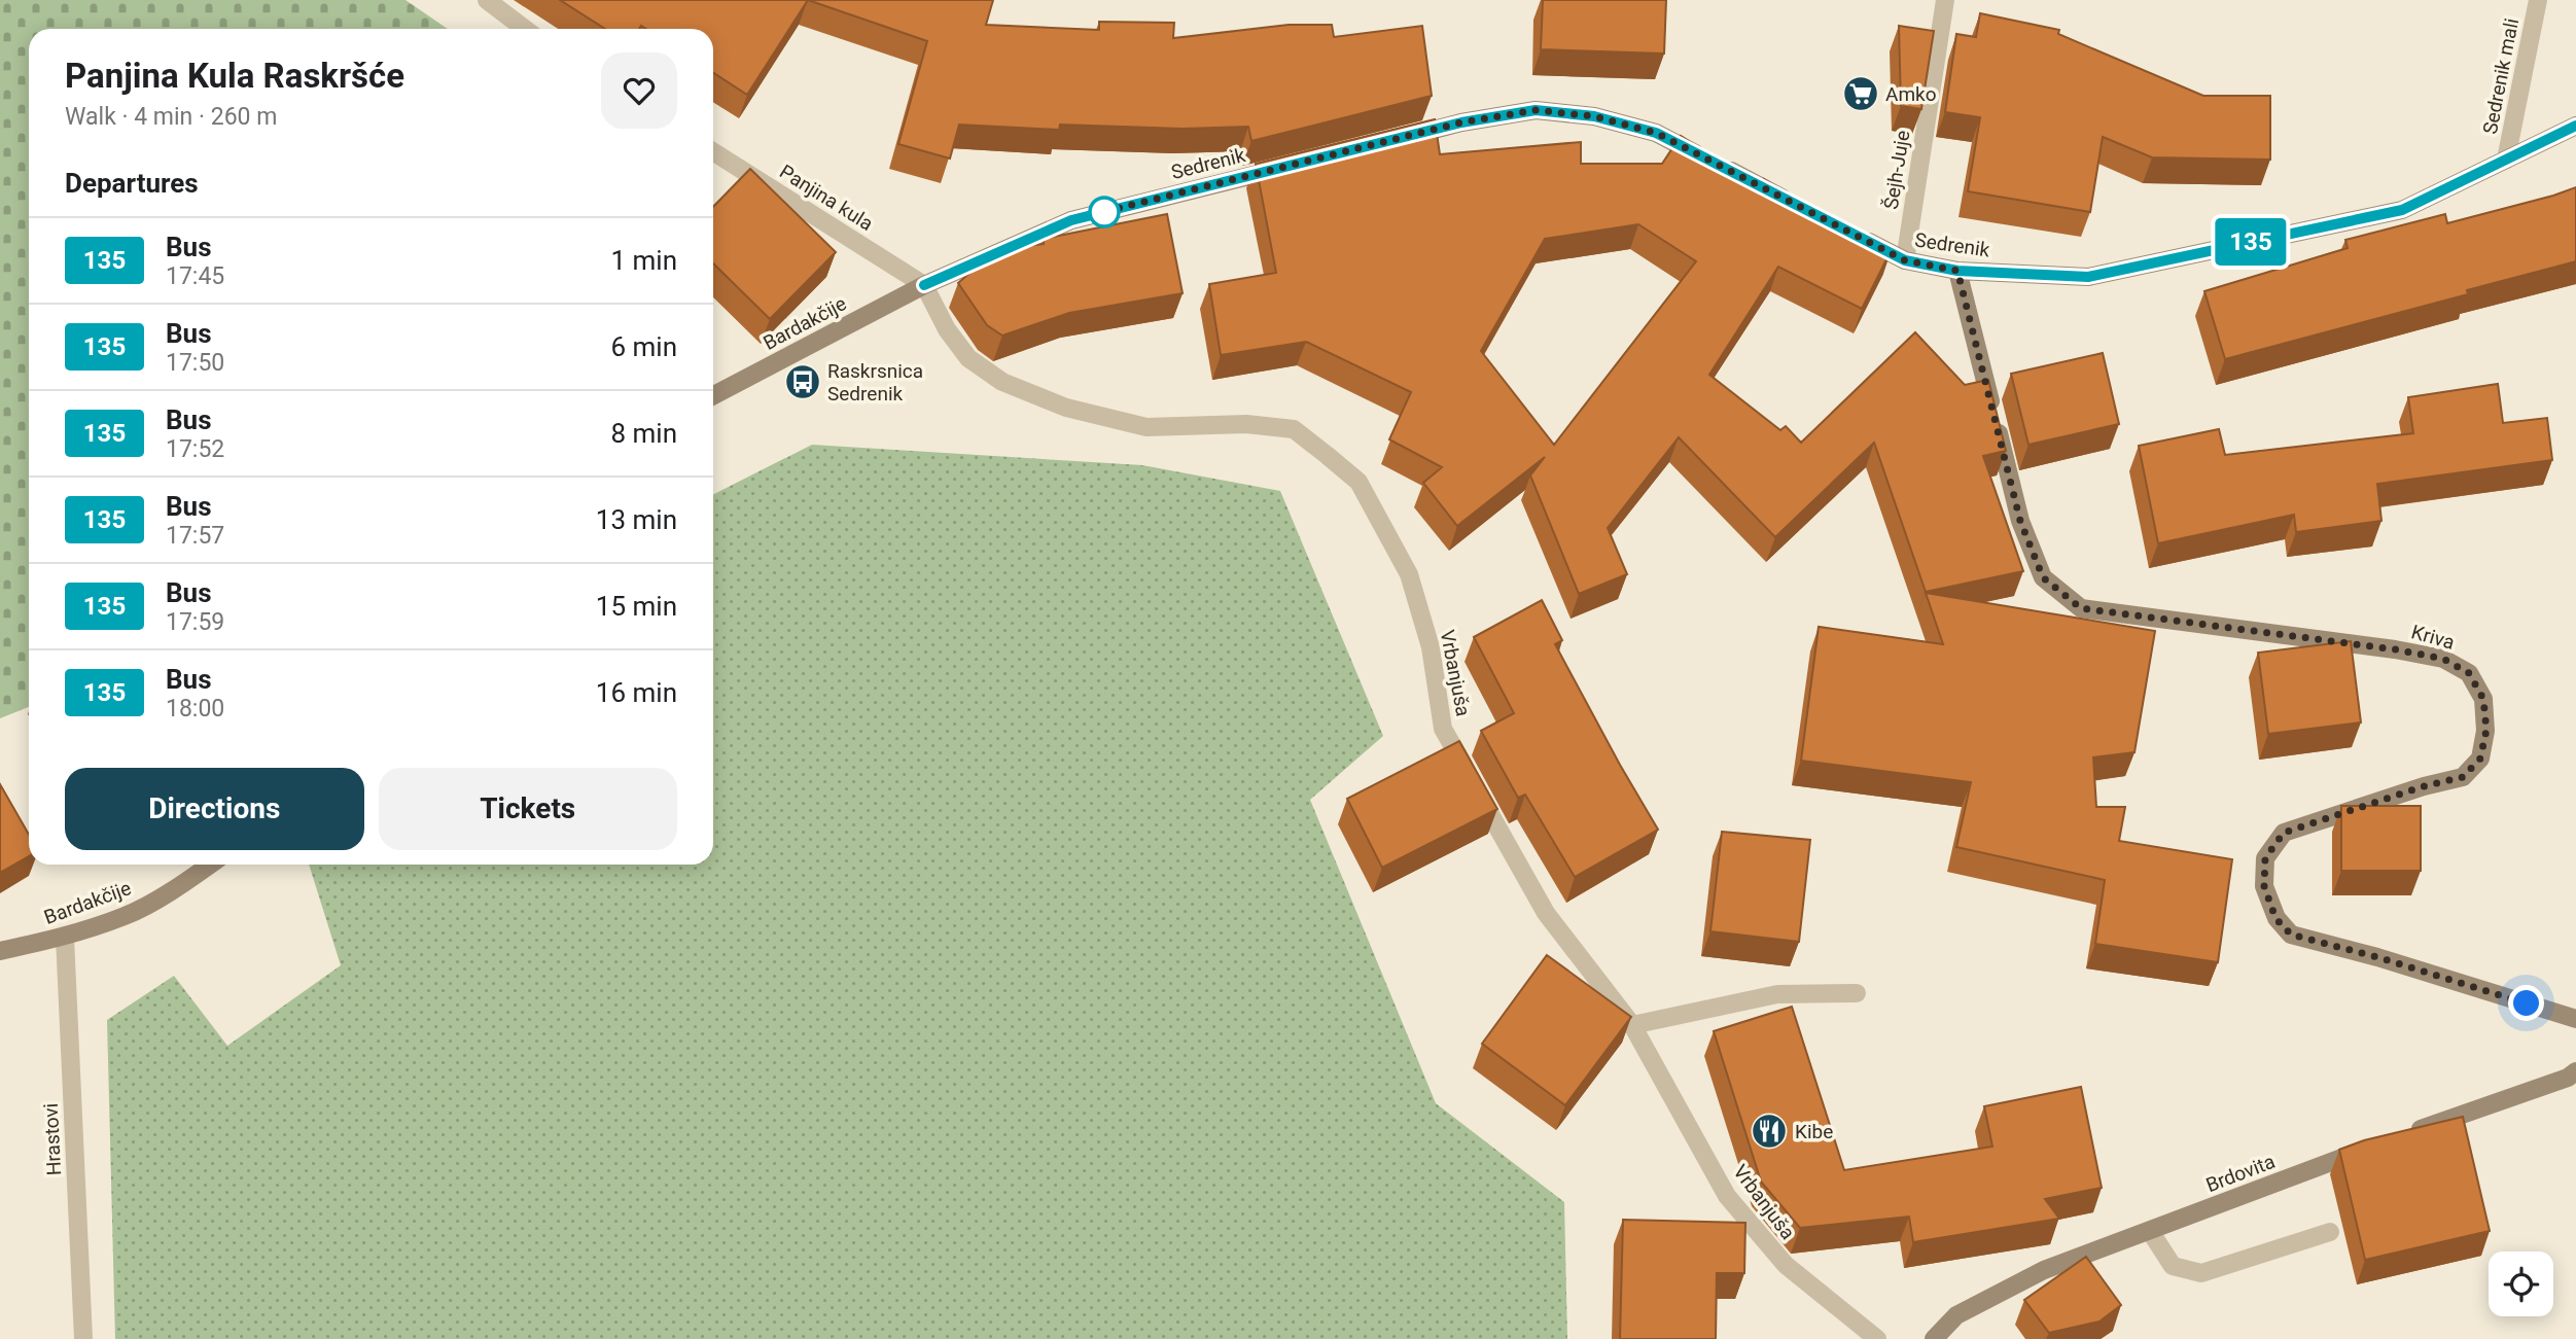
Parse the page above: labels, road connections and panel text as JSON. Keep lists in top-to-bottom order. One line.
{"streets":{"street":["Sedrenik mali","Sedrenik","Šejh-Juje","Panjina kula","Bardakčije","Kriva","Vrbanjuša","Hrastovi","Brdovita"]},"crossings":[["Sedrenik mali","Sedrenik"],["Sedrenik","Šejh-Juje"],["Sedrenik","Panjina kula"],["Sedrenik","Bardakčije"],["Sedrenik","Kriva"],["Sedrenik","Vrbanjuša"],["Panjina kula","Bardakčije"],["Panjina kula","Vrbanjuša"],["Bardakčije","Vrbanjuša"],["Bardakčije","Hrastovi"]],"places":{"supermarket":["Amko"],"bus stop":["Raskrsnica Sedrenik"],"restaurant":["Kibe"]},"lines":["bus line 135"],"page":{"on_map":"135","heading":[["Panjina Kula Raskršće","Walk · 4 min · 260 m"],"Departures"],"list":[{"mark":"135","name":"Bus","note":"17:45","value":"1 min"},{"mark":"135","name":"Bus","note":"17:50","value":"6 min"},{"mark":"135","name":"Bus","note":"17:52","value":"8 min"},{"mark":"135","name":"Bus","note":"17:57","value":"13 min"},{"mark":"135","name":"Bus","note":"17:59","value":"15 min"},{"mark":"135","name":"Bus","note":"18:00","value":"16 min"}],"buttons":["Directions","Tickets"]}}
